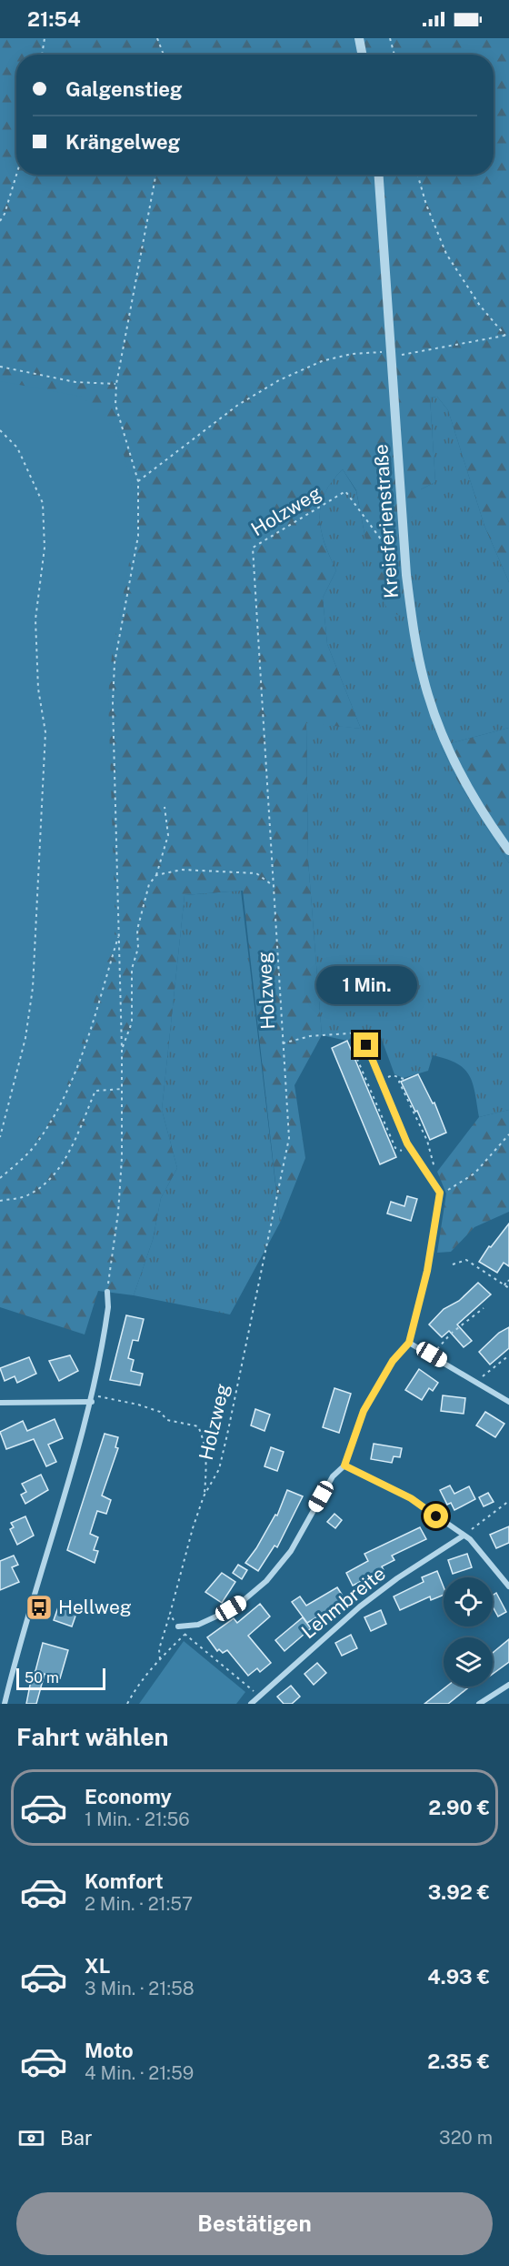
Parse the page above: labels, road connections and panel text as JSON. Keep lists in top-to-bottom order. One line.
{"streets":{"street":["Kreisferienstraße","Lehmbreite"],"path":["Holzweg"]},"places":{"bus stop":["Hellweg"]},"scale_bar":"50 m","page":{"status":"21:54","banner":["Galgenstieg","Krängelweg"],"bubble":"1 Min.","scale":"50 m","heading":"Fahrt wählen","list":[{"name":"Economy","note":"1 Min. · 21:56","value":"2.90 €"},{"name":"Komfort","note":"2 Min. · 21:57","value":"3.92 €"},{"name":"XL","note":"3 Min. · 21:58","value":"4.93 €"},{"name":"Moto","note":"4 Min. · 21:59","value":"2.35 €"}],"pay":["Bar","320 m"],"buttons":"Bestätigen"}}
